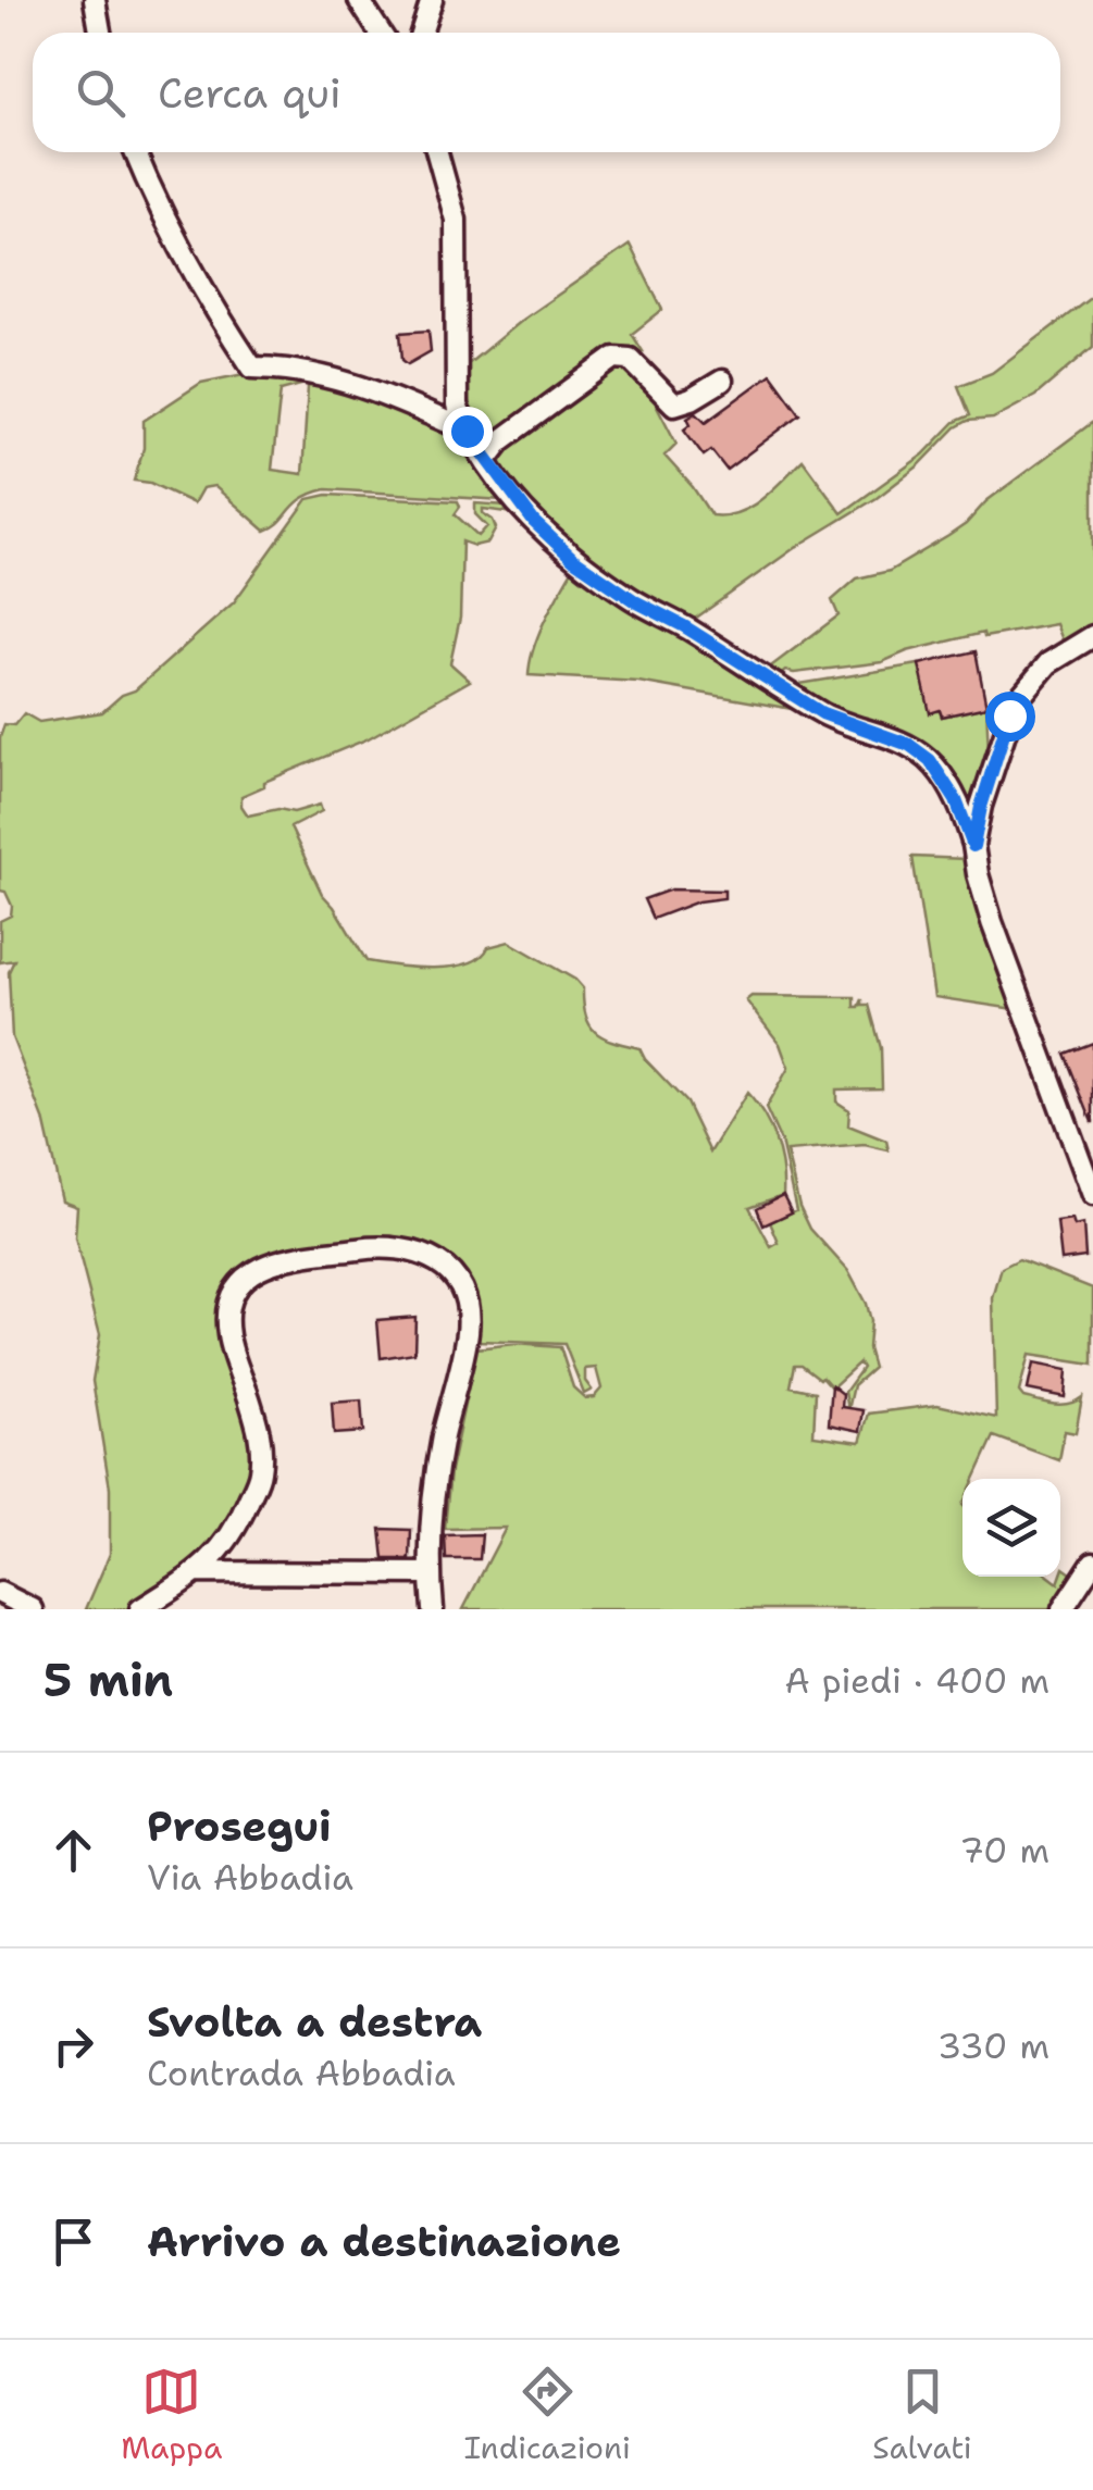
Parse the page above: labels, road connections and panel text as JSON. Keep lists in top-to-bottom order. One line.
{"page":{"search":"Cerca qui","heading":["5 min","A piedi · 400 m"],"list":[["Prosegui","Via Abbadia","70 m"],["Svolta a destra","Contrada Abbadia","330 m"],"Arrivo a destinazione"],"nav":["Mappa","Indicazioni","Salvati"]}}
